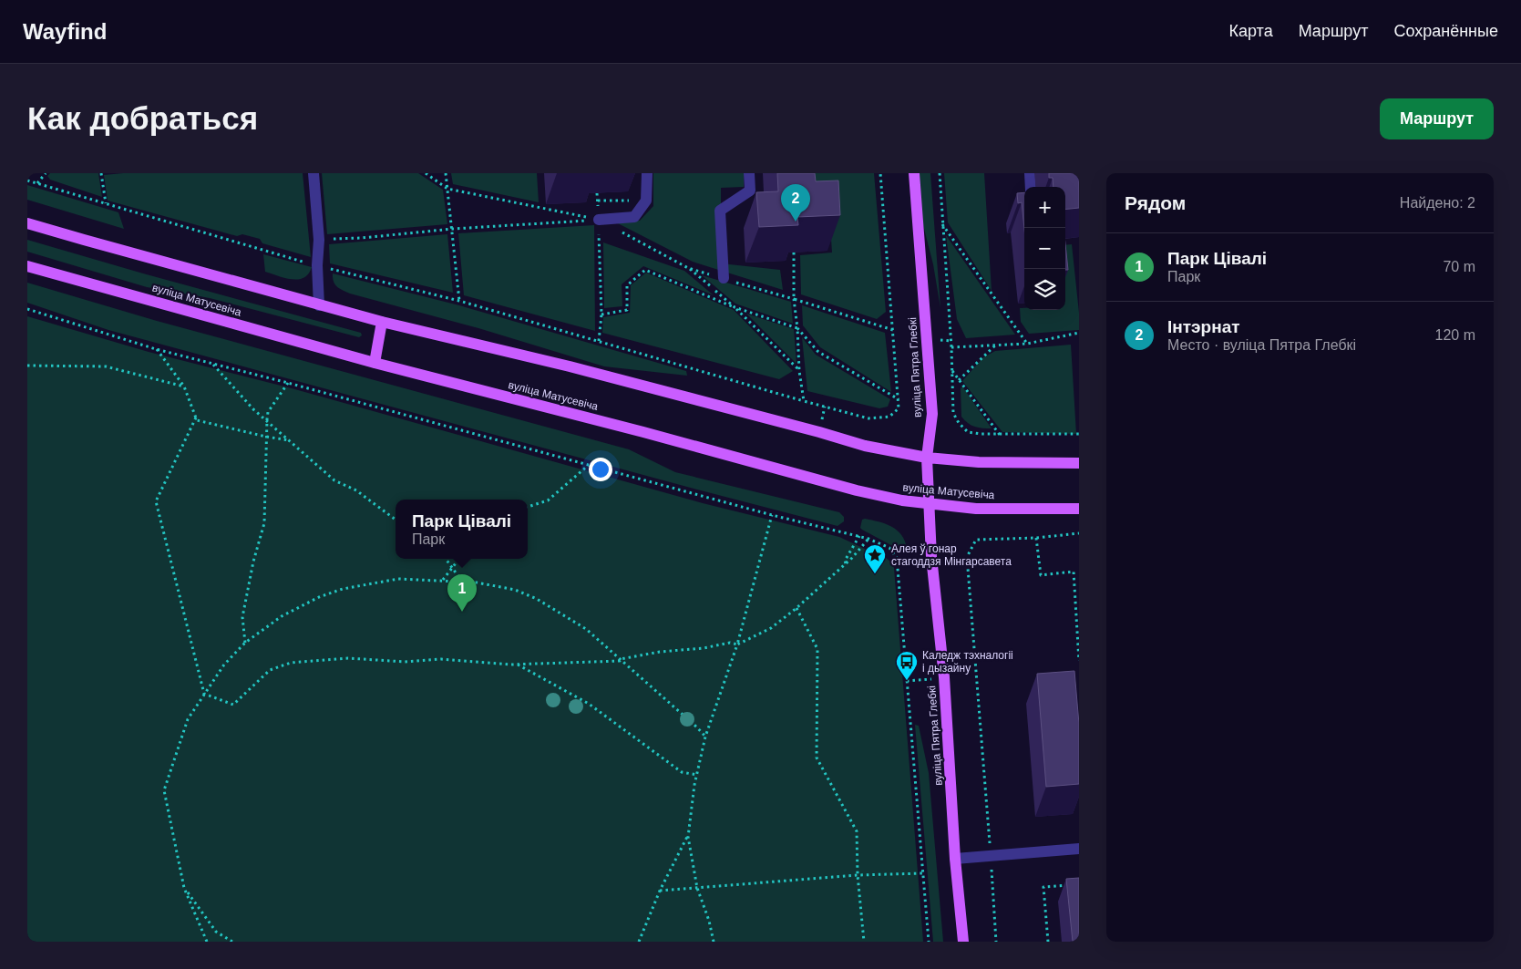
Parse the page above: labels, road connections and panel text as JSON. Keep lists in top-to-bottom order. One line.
{"streets":{"main road":["вуліца Матусевіча","вуліца Пятра Глебкі"]},"crossings":[["вуліца Матусевіча","вуліца Пятра Глебкі"]],"places":{"place":["Алея ў гонар стагоддзя Мінгарсавета"],"bus stop":["Каледж тэхналогіі і дызайну"]},"page":{"header":"Wayfind","nav":["Карта","Маршрут","Сохранённые"],"buttons":"Маршрут","title":"Как добраться","heading":["Рядом","Найдено: 2"],"pins":["2","1"],"map_buttons":["+","−"],"list":[{"mark":"1","name":"Парк Цівалі","note":"Парк","value":"70 m"},{"mark":"2","name":"Інтэрнат","note":"Место · вуліца Пятра Глебкі","value":"120 m"}],"popup":["Парк Цівалі","Парк"]}}
